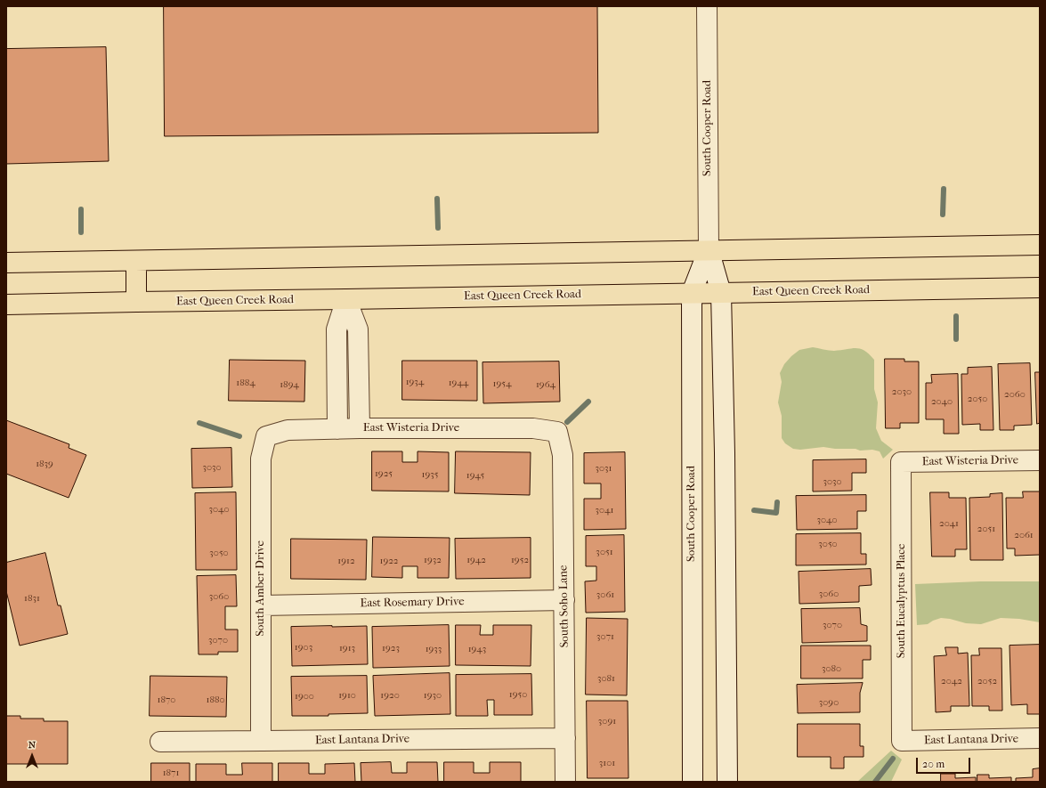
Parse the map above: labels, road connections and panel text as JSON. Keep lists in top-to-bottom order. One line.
{"streets":{"main road":["East Queen Creek Road"],"street":["South Cooper Road","East Wisteria Drive","South Amber Drive","South Eucalyptus Place","East Rosemary Drive","South Soho Lane","East Lantana Drive"]},"crossings":[["South Cooper Road","East Queen Creek Road"],["East Wisteria Drive","South Amber Drive"],["East Wisteria Drive","South Eucalyptus Place"],["East Wisteria Drive","South Soho Lane"],["South Amber Drive","East Rosemary Drive"],["South Amber Drive","East Lantana Drive"],["South Eucalyptus Place","East Lantana Drive"],["East Rosemary Drive","South Soho Lane"],["South Soho Lane","East Lantana Drive"]],"house_numbers":["1934","1884","1944","1954","1894","1964","2030","2060","2050","2040","1839","3030","3031","1925","1935","1945","3030","3040","3041","3040","2041","2051","2061","3050","3051","3050","1932","1942","1952","1912","1922","3060","3061","3060","1831","3070","3071","3070","1903","1913","1923","1933","1943","3080","3081","2042","2052","1950","1910","1920","1930","1900","1870","1880","3090","3091","3101","1871"],"scale_bar":"20 m","north":"top"}
